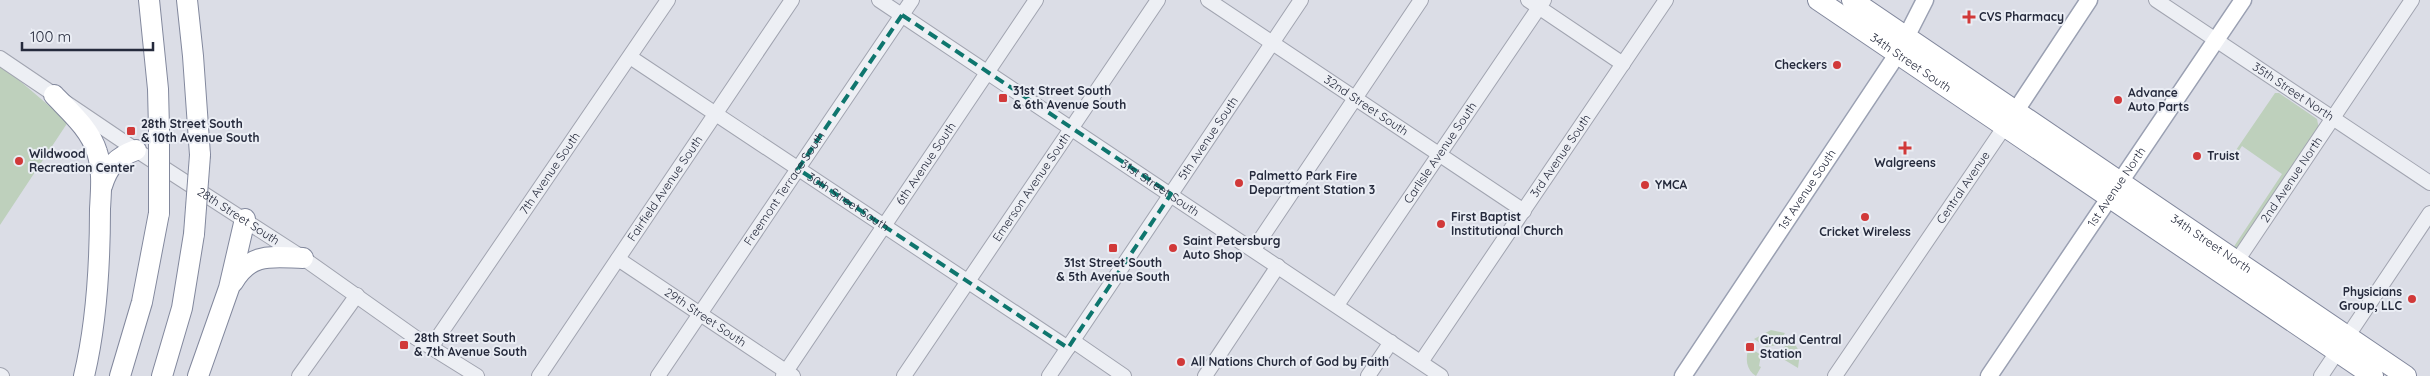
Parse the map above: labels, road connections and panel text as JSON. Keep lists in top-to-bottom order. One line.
{"streets":{"highway":["34th Street South","34th Street North"],"main road":["1st Avenue North","Central Avenue","1st Avenue South"],"street":["35th Street North","32nd Street South","5th Avenue South","Carlisle Avenue South","3rd Avenue South","6th Avenue South","7th Avenue South","2nd Avenue North","31st Street South","Fairfield Avenue South","Freemont Terrace South","Emerson Avenue South","30th Street South","28th Street South","29th Street South"]},"crossings":[["34th Street South","Central Avenue"],["34th Street South","1st Avenue South"],["34th Street South","34th Street North"],["35th Street North","2nd Avenue North"],["35th Street North","1st Avenue North"],["32nd Street South","5th Avenue South"],["32nd Street South","Carlisle Avenue South"],["32nd Street South","3rd Avenue South"],["5th Avenue South","31st Street South"],["5th Avenue South","30th Street South"],["Carlisle Avenue South","31st Street South"],["3rd Avenue South","31st Street South"],["6th Avenue South","31st Street South"],["6th Avenue South","30th Street South"],["6th Avenue South","29th Street South"],["7th Avenue South","30th Street South"],["7th Avenue South","28th Street South"],["2nd Avenue North","34th Street North"],["31st Street South","Freemont Terrace South"],["31st Street South","Emerson Avenue South"],["1st Avenue North","34th Street North"],["Fairfield Avenue South","30th Street South"],["Fairfield Avenue South","29th Street South"],["Freemont Terrace South","30th Street South"],["Freemont Terrace South","29th Street South"],["Emerson Avenue South","30th Street South"],["Central Avenue","34th Street North"]],"places":{"health":["CVS Pharmacy","Walgreens"],"other":["Checkers","Advance Auto Parts","Truist","Wildwood Recreation Center","Palmetto Park Fire Department Station 3","YMCA","Cricket Wireless","First Baptist Institutional Church","Saint Petersburg Auto Shop","Physicians Group, LLC","All Nations Church of God by Faith"],"transit":["31st Street South & 6th Avenue South","28th Street South & 10th Avenue South","31st Street South & 5th Avenue South","28th Street South & 7th Avenue South","Grand Central Station"]},"scale_bar":"100 m"}
